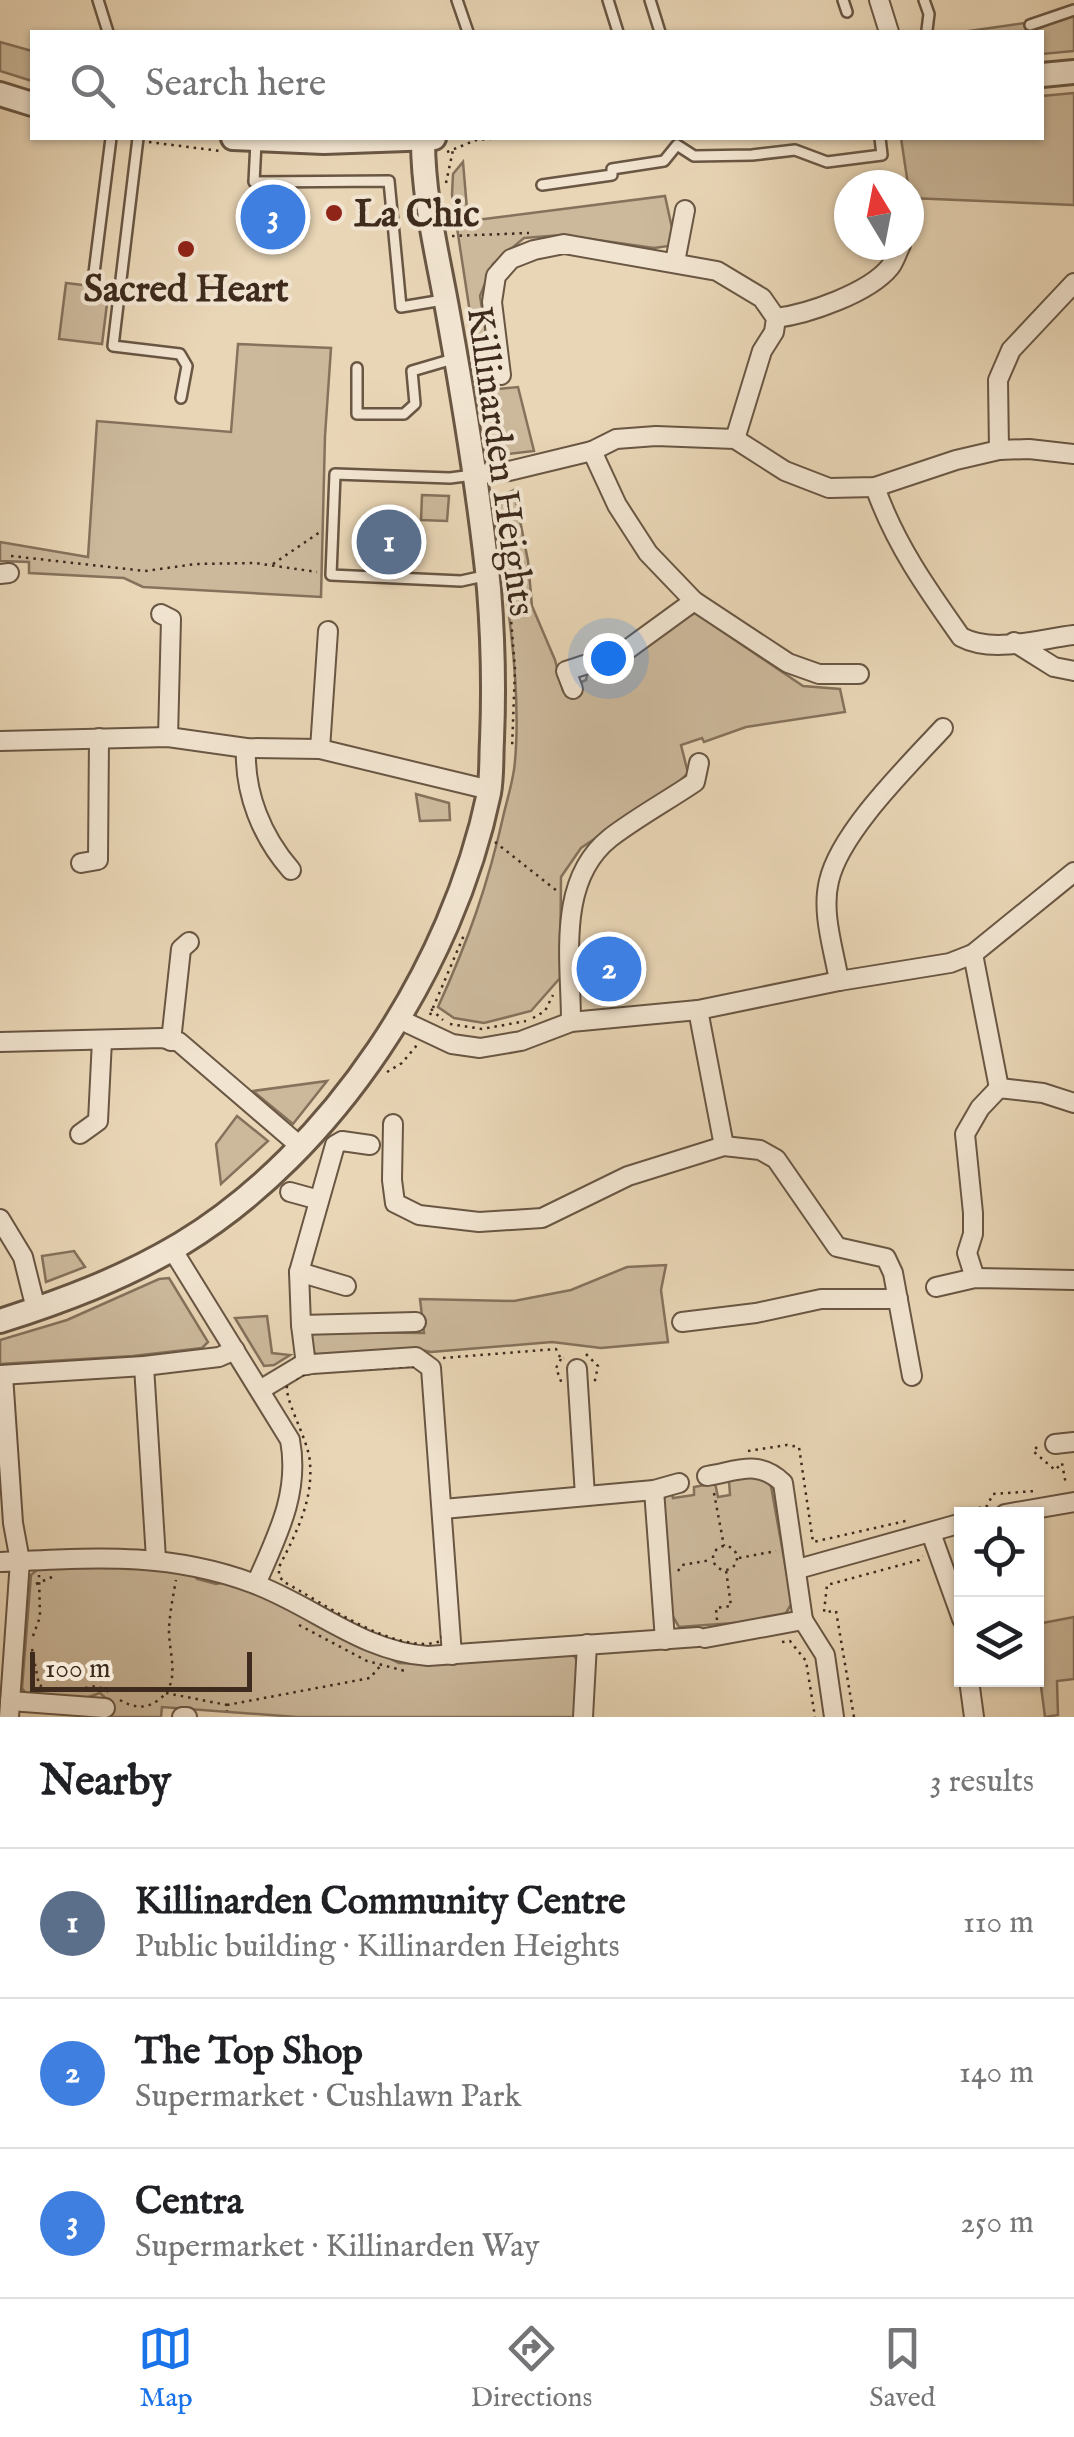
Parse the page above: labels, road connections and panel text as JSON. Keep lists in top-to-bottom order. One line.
{"streets":{"street":["Killinarden Heights"]},"places":["La Chic","Sacred Heart"],"scale_bar":"100 m","north":"top","page":{"search":"Search here","pins":["3","1","2"],"scale":"100 m","heading":["Nearby","3 results"],"list":[{"mark":"1","name":"Killinarden Community Centre","note":"Public building · Killinarden Heights","value":"110 m"},{"mark":"2","name":"The Top Shop","note":"Supermarket · Cushlawn Park","value":"140 m"},{"mark":"3","name":"Centra","note":"Supermarket · Killinarden Way","value":"250 m"}],"nav":["Map","Directions","Saved"]}}
